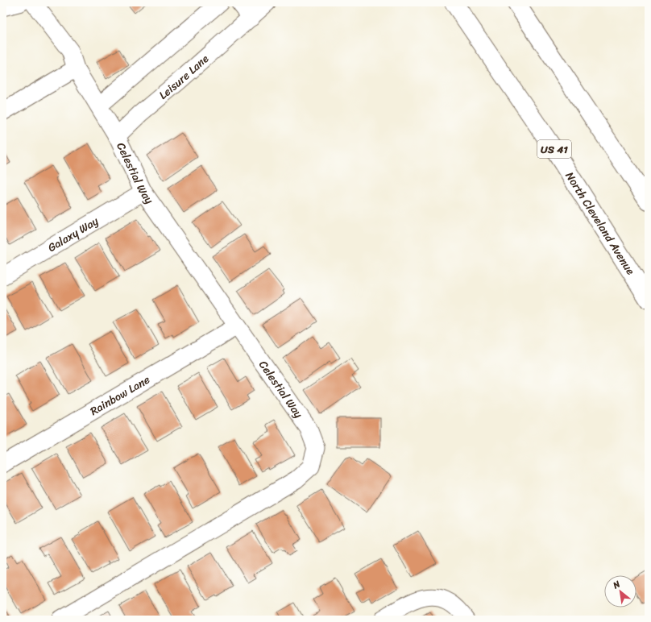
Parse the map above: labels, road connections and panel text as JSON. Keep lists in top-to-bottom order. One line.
{"streets":{"main road":["US 41","North Cleveland Avenue"],"street":["Leisure Lane","Celestial Way","Galaxy Way","Rainbow Lane"]},"crossings":[["Leisure Lane","Celestial Way"],["Celestial Way","Galaxy Way"],["Celestial Way","Rainbow Lane"]],"north":"top left"}
